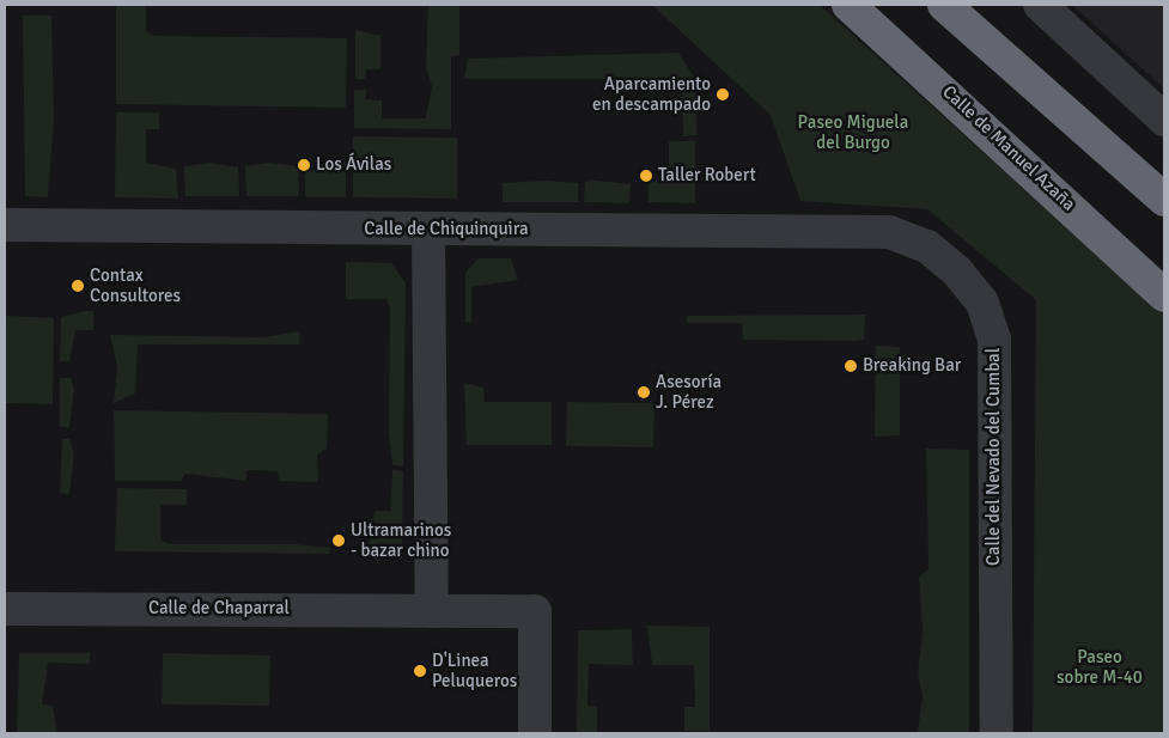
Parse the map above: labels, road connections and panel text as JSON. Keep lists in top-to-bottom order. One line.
{"streets":{"highway":["Calle de Manuel Azaña"],"street":["Calle de Chiquinquira","Calle del Nevado del Cumbal","Calle de Chaparral"]},"crossings":[["Calle de Chiquinquira","Calle del Nevado del Cumbal"]],"parks":["Paseo Miguela del Burgo","Paseo sobre M-40"],"places":["Aparcamiento en descampado","Los Ávilas","Taller Robert","Contax Consultores","Breaking Bar","Asesoría J. Pérez","Ultramarinos - bazar chino","D'Linea Peluqueros"]}
